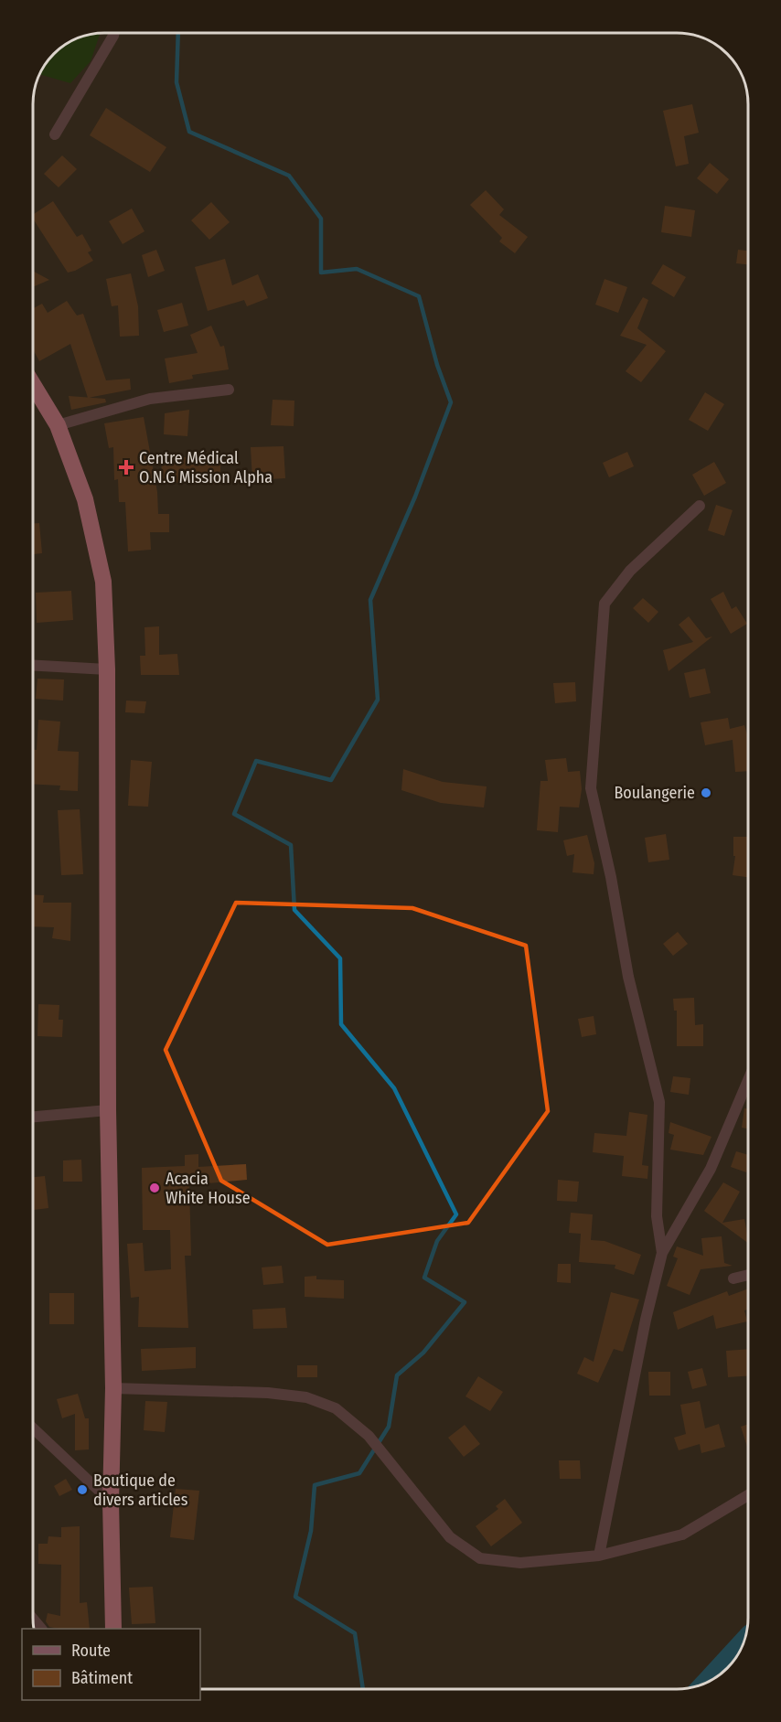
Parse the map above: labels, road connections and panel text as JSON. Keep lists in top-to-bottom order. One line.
{"places":{"health":["Centre Médical O.N.G Mission Alpha"],"other":["Boulangerie","Acacia White House","Boutique de divers articles"]},"legend":["Route","Bâtiment"]}
